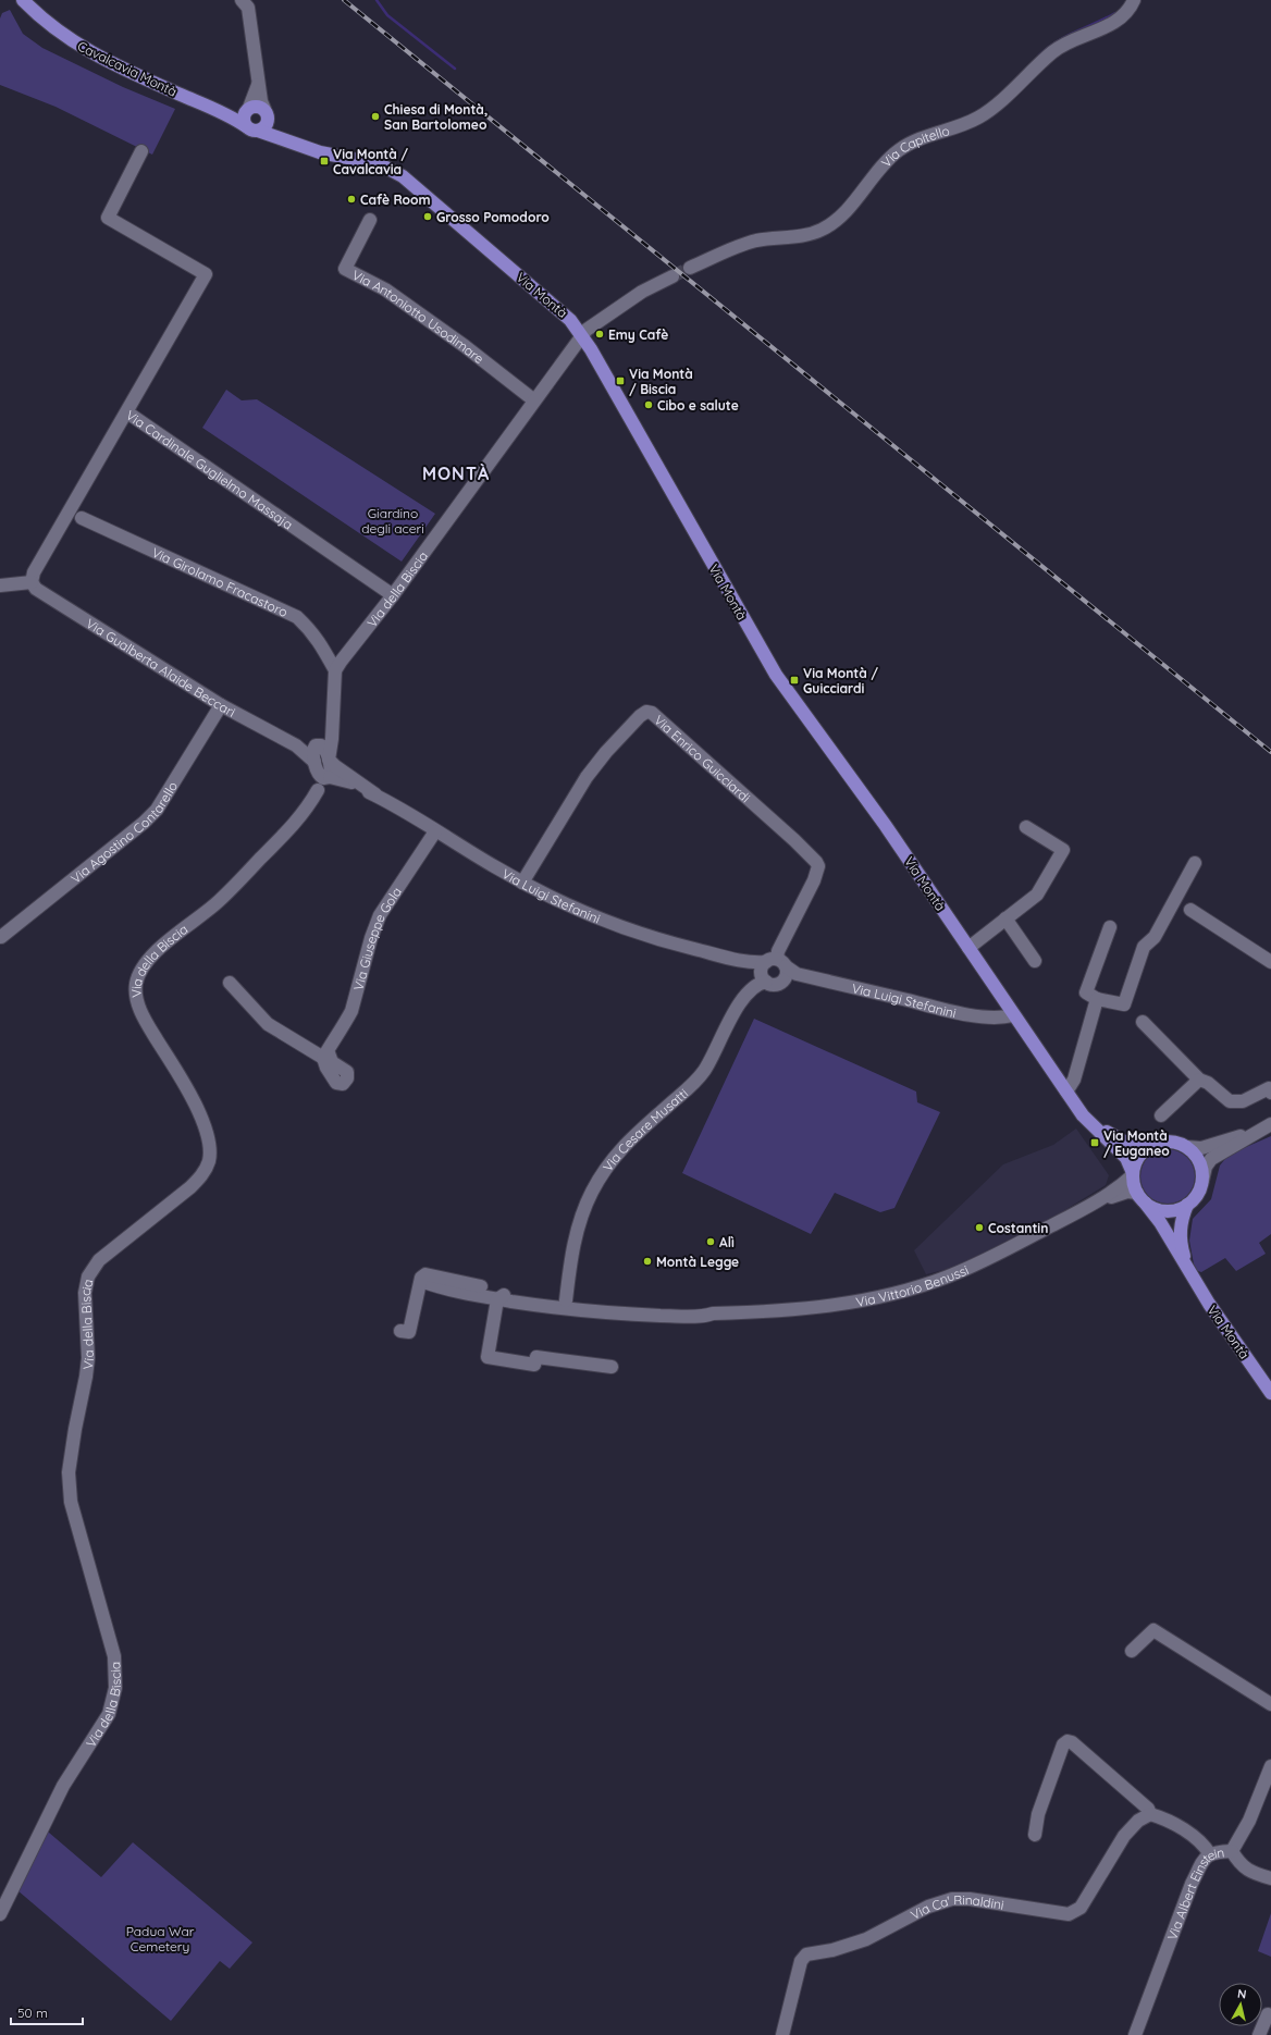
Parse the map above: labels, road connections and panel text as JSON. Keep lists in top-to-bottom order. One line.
{"streets":{"main road":["Cavalcavia Montà","Via Montà"],"street":["Via Capitello","Via Antoniotto Usodimare","Via Cardinale Guglielmo Massaja","Via Girolamo Fracastoro","Via della Biscia","Via Gualberta Alaide Beccari","Via Enrico Guicciardi","Via Agostino Contarello","Via Luigi Stefanini","Via Giuseppe Gola","Via Cesare Musatti","Via Vittorio Benussi","Via Albert Einstein","Via Ca' Rinaldini"]},"crossings":[["Cavalcavia Montà","Via Montà"],["Via Montà","Via della Biscia"],["Via Montà","Via Luigi Stefanini"],["Via Montà","Via Vittorio Benussi"],["Via Antoniotto Usodimare","Via della Biscia"],["Via Cardinale Guglielmo Massaja","Via della Biscia"],["Via Cardinale Guglielmo Massaja","Via Gualberta Alaide Beccari"],["Via Girolamo Fracastoro","Via della Biscia"],["Via della Biscia","Via Gualberta Alaide Beccari"],["Via della Biscia","Via Luigi Stefanini"],["Via Gualberta Alaide Beccari","Via Agostino Contarello"],["Via Enrico Guicciardi","Via Luigi Stefanini"],["Via Enrico Guicciardi","Via Cesare Musatti"],["Via Luigi Stefanini","Via Giuseppe Gola"],["Via Luigi Stefanini","Via Cesare Musatti"],["Via Cesare Musatti","Via Vittorio Benussi"]],"districts":["MONTÀ"],"parks":["Giardino degli aceri","Padua War Cemetery"],"places":{"other":["Chiesa di Montà, San Bartolomeo","Cafè Room","Grosso Pomodoro","Emy Cafè","Cibo e salute","Costantin","Alì","Montà Legge"],"transit":["Via Montà / Cavalcavia","Via Montà / Biscia","Via Montà / Guicciardi","Via Montà / Euganeo"]},"scale_bar":"50 m","north":"top"}
